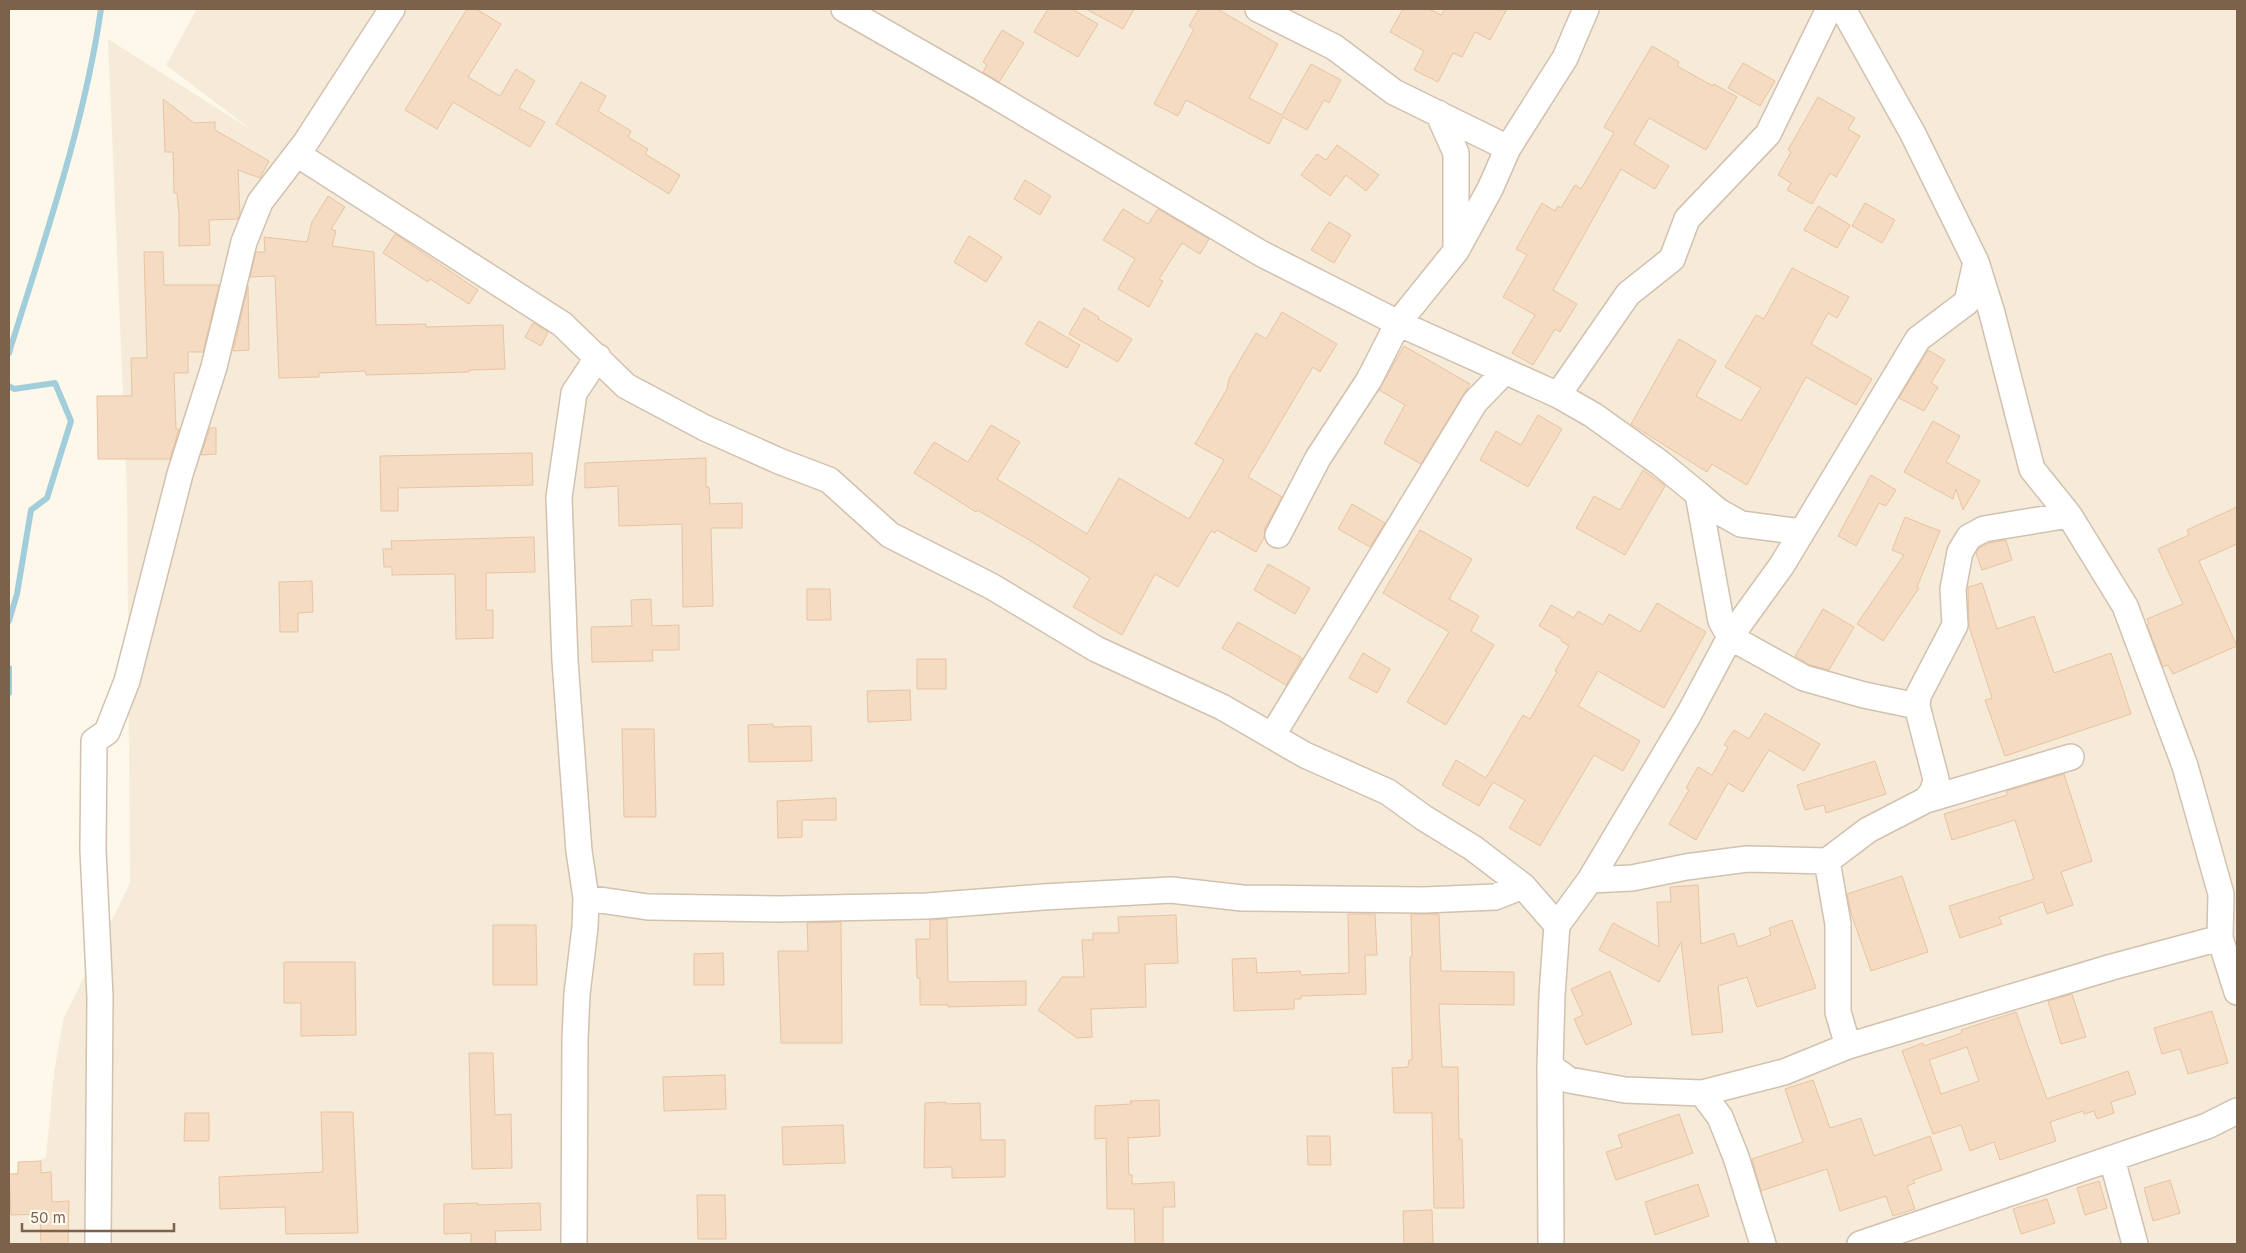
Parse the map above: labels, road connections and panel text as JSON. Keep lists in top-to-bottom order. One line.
{"scale_bar":"50 m"}
